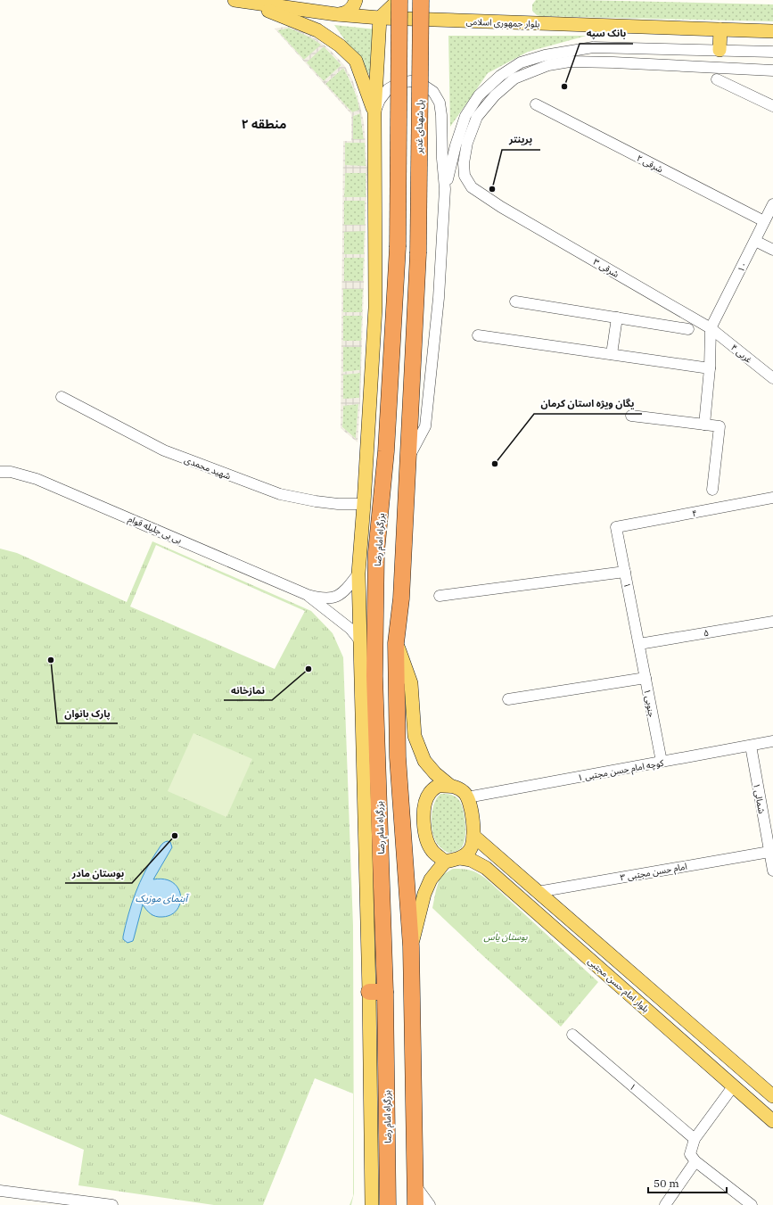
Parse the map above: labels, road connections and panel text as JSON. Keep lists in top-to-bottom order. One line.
{"streets":{"highway":["پل شهدای غدیر","بزرگراه امام رضا"],"main road":["بلوار جمهوری اسلامی","بلوار امام حسن مجتبی"],"street":["۲ شرقی","۱۰","۳ شرقی","۴ غربی","شهید محمدی","۴","بی بی جلیله قوام","۱‍","۵","۱ جنوبی","کوچه امام حسن مجتبی ۱","۱ شمالی","امام حسن مجتبی ۳","۱"]},"crossings":[["۲ شرقی","۱۰"],["۱۰","۳ شرقی"],["۱۰","۴ غربی"],["۳ شرقی","۴ غربی"],["۴","۱‍"],["۱‍","۵"],["۱‍","۱ جنوبی"],["۵","۱ جنوبی"],["۱ جنوبی","کوچه امام حسن مجتبی ۱"],["کوچه امام حسن مجتبی ۱","۱ شمالی"],["کوچه امام حسن مجتبی ۱","بلوار امام حسن مجتبی"],["۱ شمالی","امام حسن مجتبی ۳"],["امام حسن مجتبی ۳","بلوار امام حسن مجتبی"]],"districts":["منطقه ۲"],"water":["آبنمای موزیک"],"parks":["بوستان یاس"],"places":["بانک سپه","پرینتر","یگان ویژه استان کرمان","پارک بانوان","نمازخانه","بوستان مادر"],"scale_bar":"50 m"}
